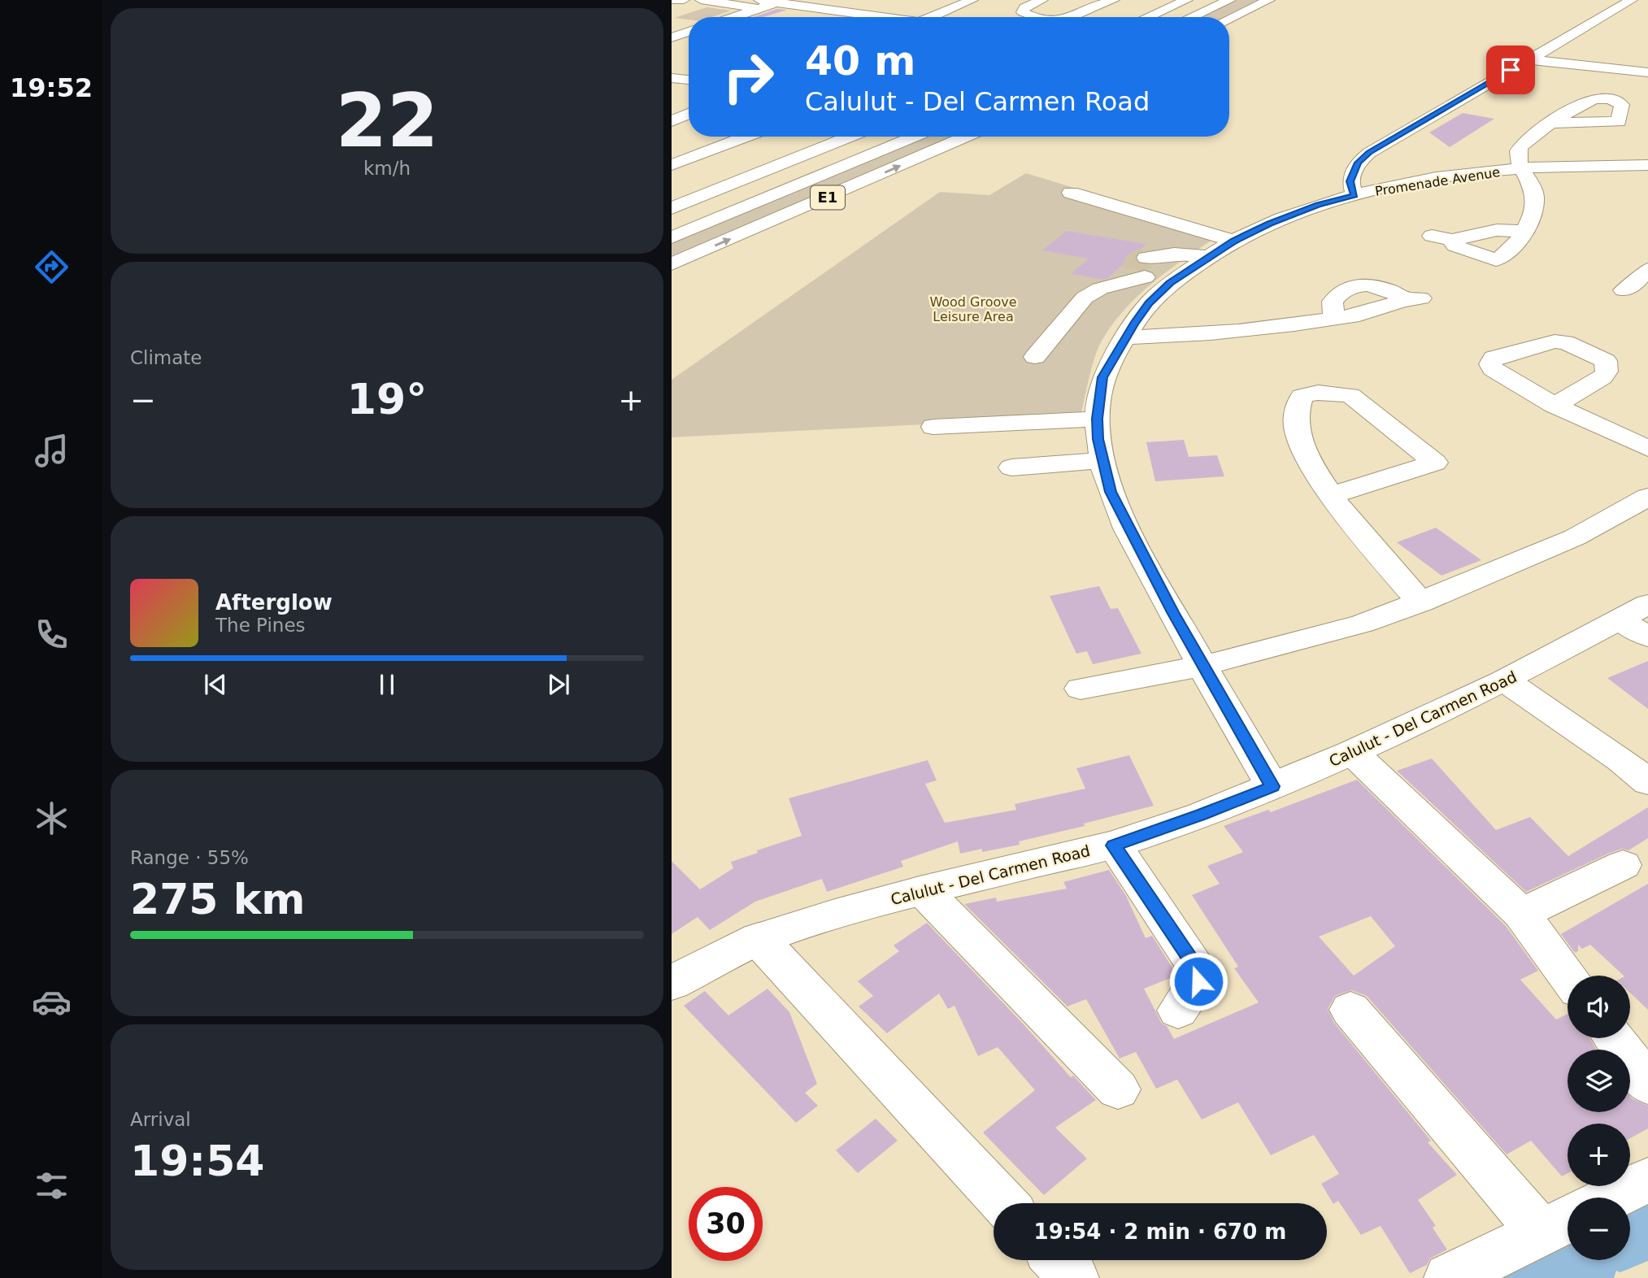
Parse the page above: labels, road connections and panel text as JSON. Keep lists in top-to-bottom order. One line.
{"streets":{"main road":["Promenade Avenue","E1","Calulut - Del Carmen Road"]},"crossings":[["Promenade Avenue","Calulut - Del Carmen Road"]],"parks":["Wood Groove Leisure Area"],"page":{"tabs":"19:52","tile":[["22","km/h"],"Climate",["Range · 55%","275 km"],["Arrival","19:54"]],"turn":["40 m","Calulut - Del Carmen Road"],"heat":["−","19°","+"],"song":["Afterglow","The Pines"],"map_buttons":["+","−"],"limit":"30","trip":"19:54 · 2 min · 670 m"}}
